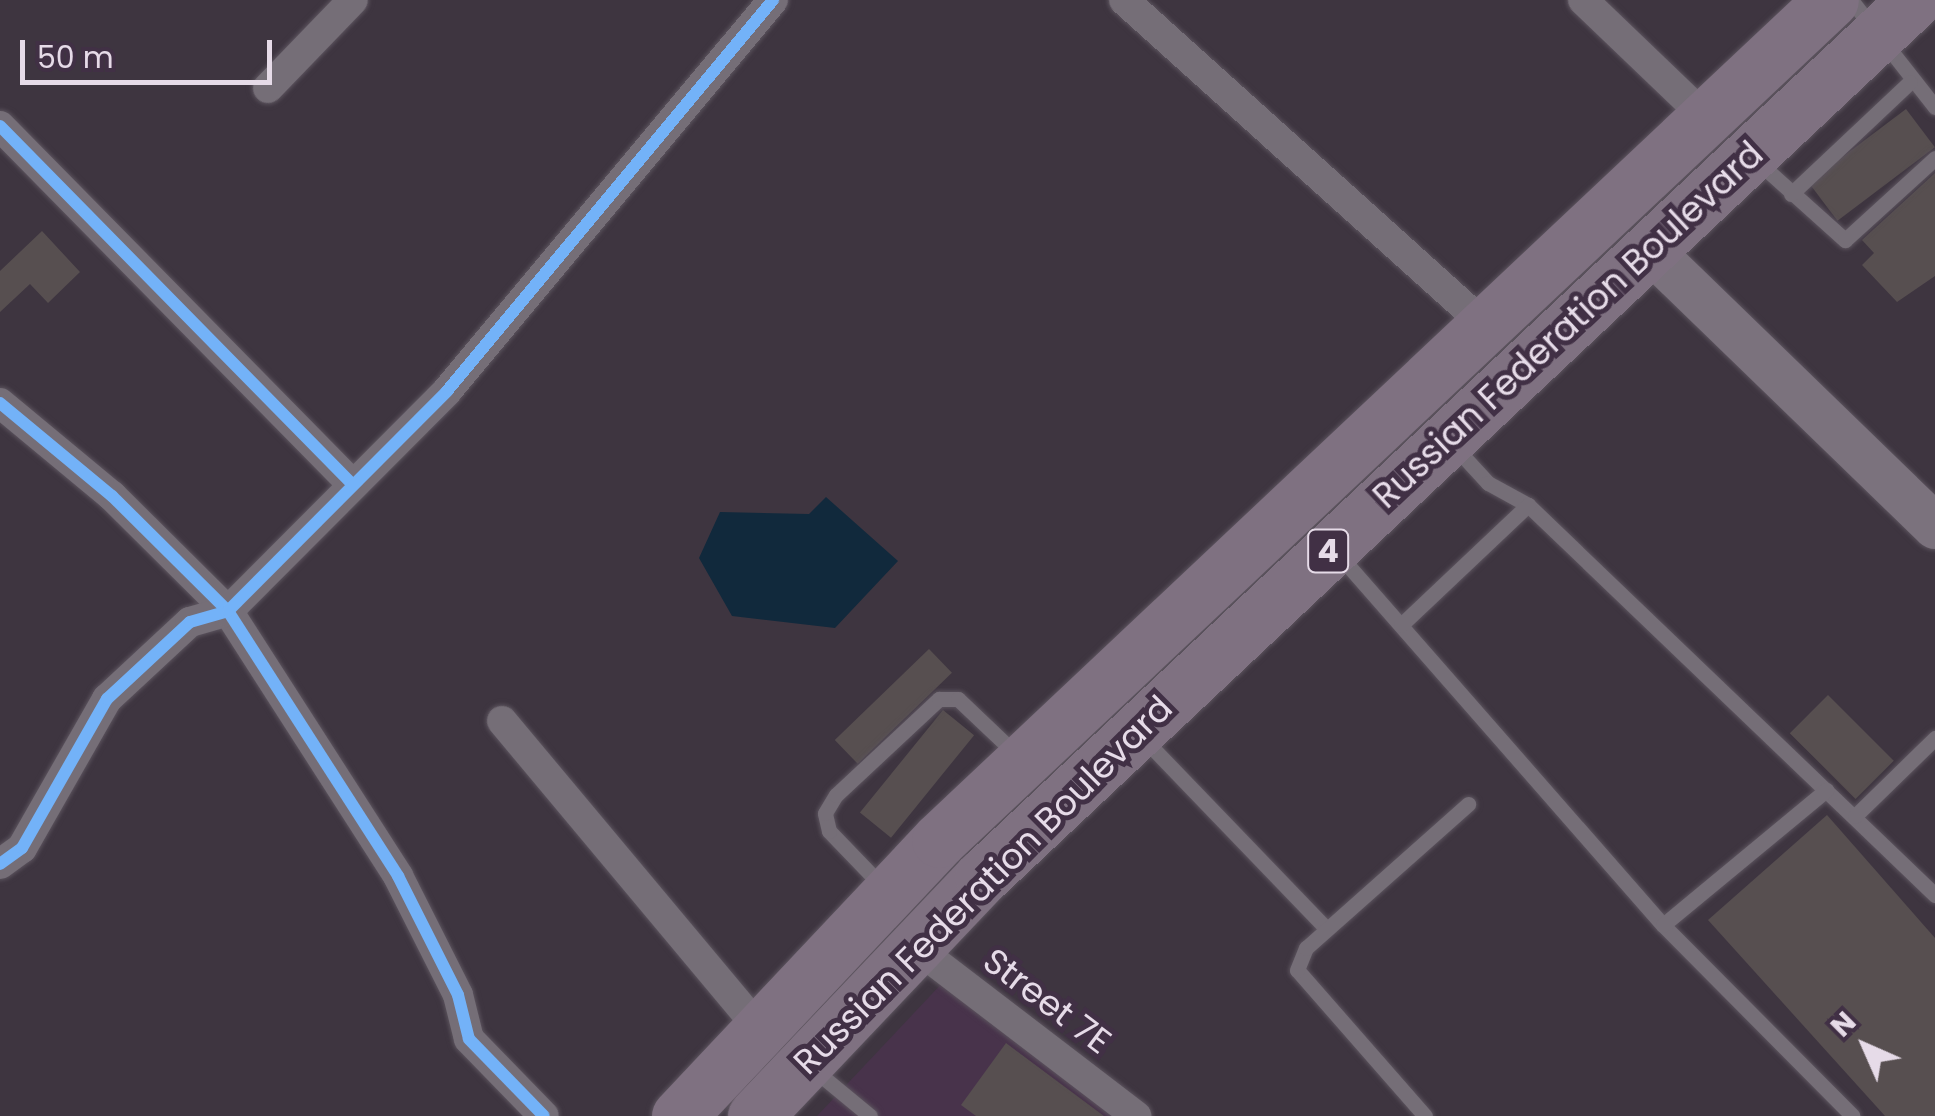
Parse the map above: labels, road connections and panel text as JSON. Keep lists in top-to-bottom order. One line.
{"streets":{"highway":["Russian Federation Boulevard","4"],"street":["Street 7E"]},"crossings":[["Russian Federation Boulevard","Street 7E"]],"scale_bar":"50 m","north":"top left"}
